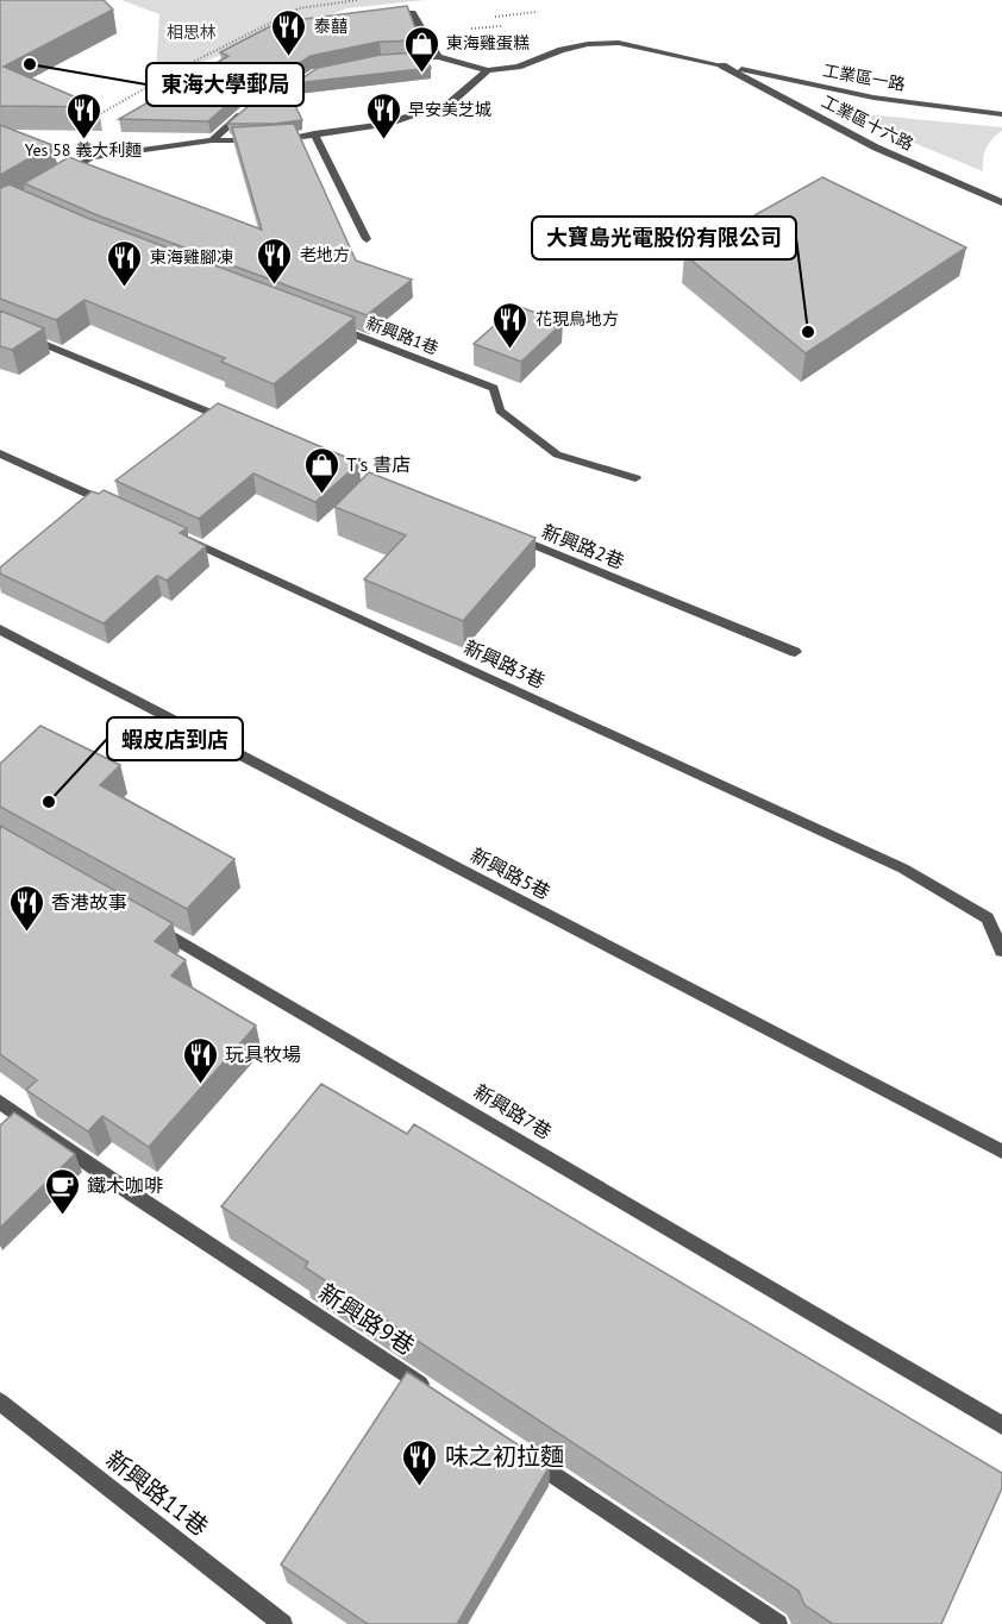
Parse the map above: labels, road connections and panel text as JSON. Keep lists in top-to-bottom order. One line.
{"streets":{"street":["工業區一路","工業區十六路","新興路1巷","新興路2巷","新興路3巷","新興路5巷","新興路7巷","新興路9巷","新興路11巷"]},"crossings":[["工業區一路","工業區十六路"]],"parks":["相思林"],"places":{"restaurant":["泰囍","Yes 58 義大利麵","早安美芝城","老地方","東海雞腳凍","花現鳥地方","香港故事","玩具牧場","味之初拉麵"],"other":["東海大學郵局","大寶島光電股份有限公司","蝦皮店到店"],"shop":["東海雞蛋糕","T's 書店"],"cafe":["鐵木咖啡"]}}
